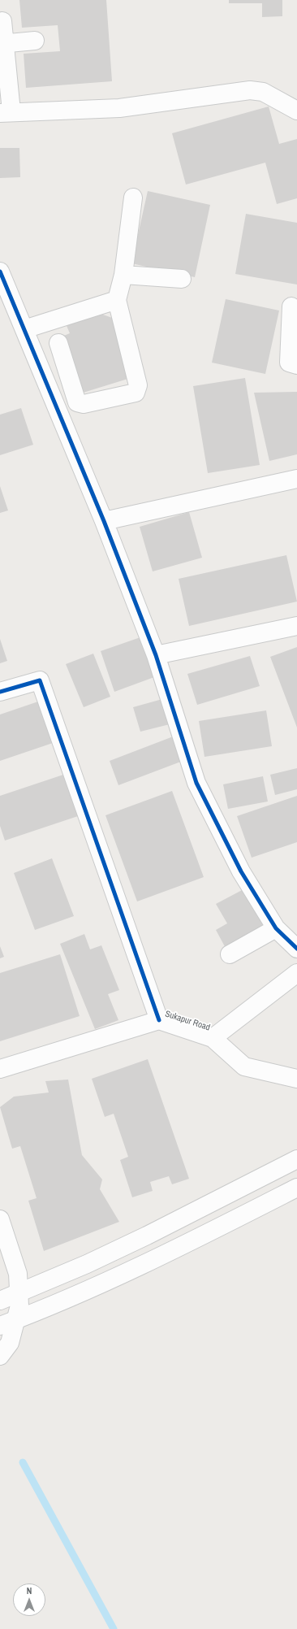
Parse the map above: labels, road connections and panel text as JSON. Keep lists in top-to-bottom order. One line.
{"streets":{"street":["Sukapur Road"]},"north":"top"}
